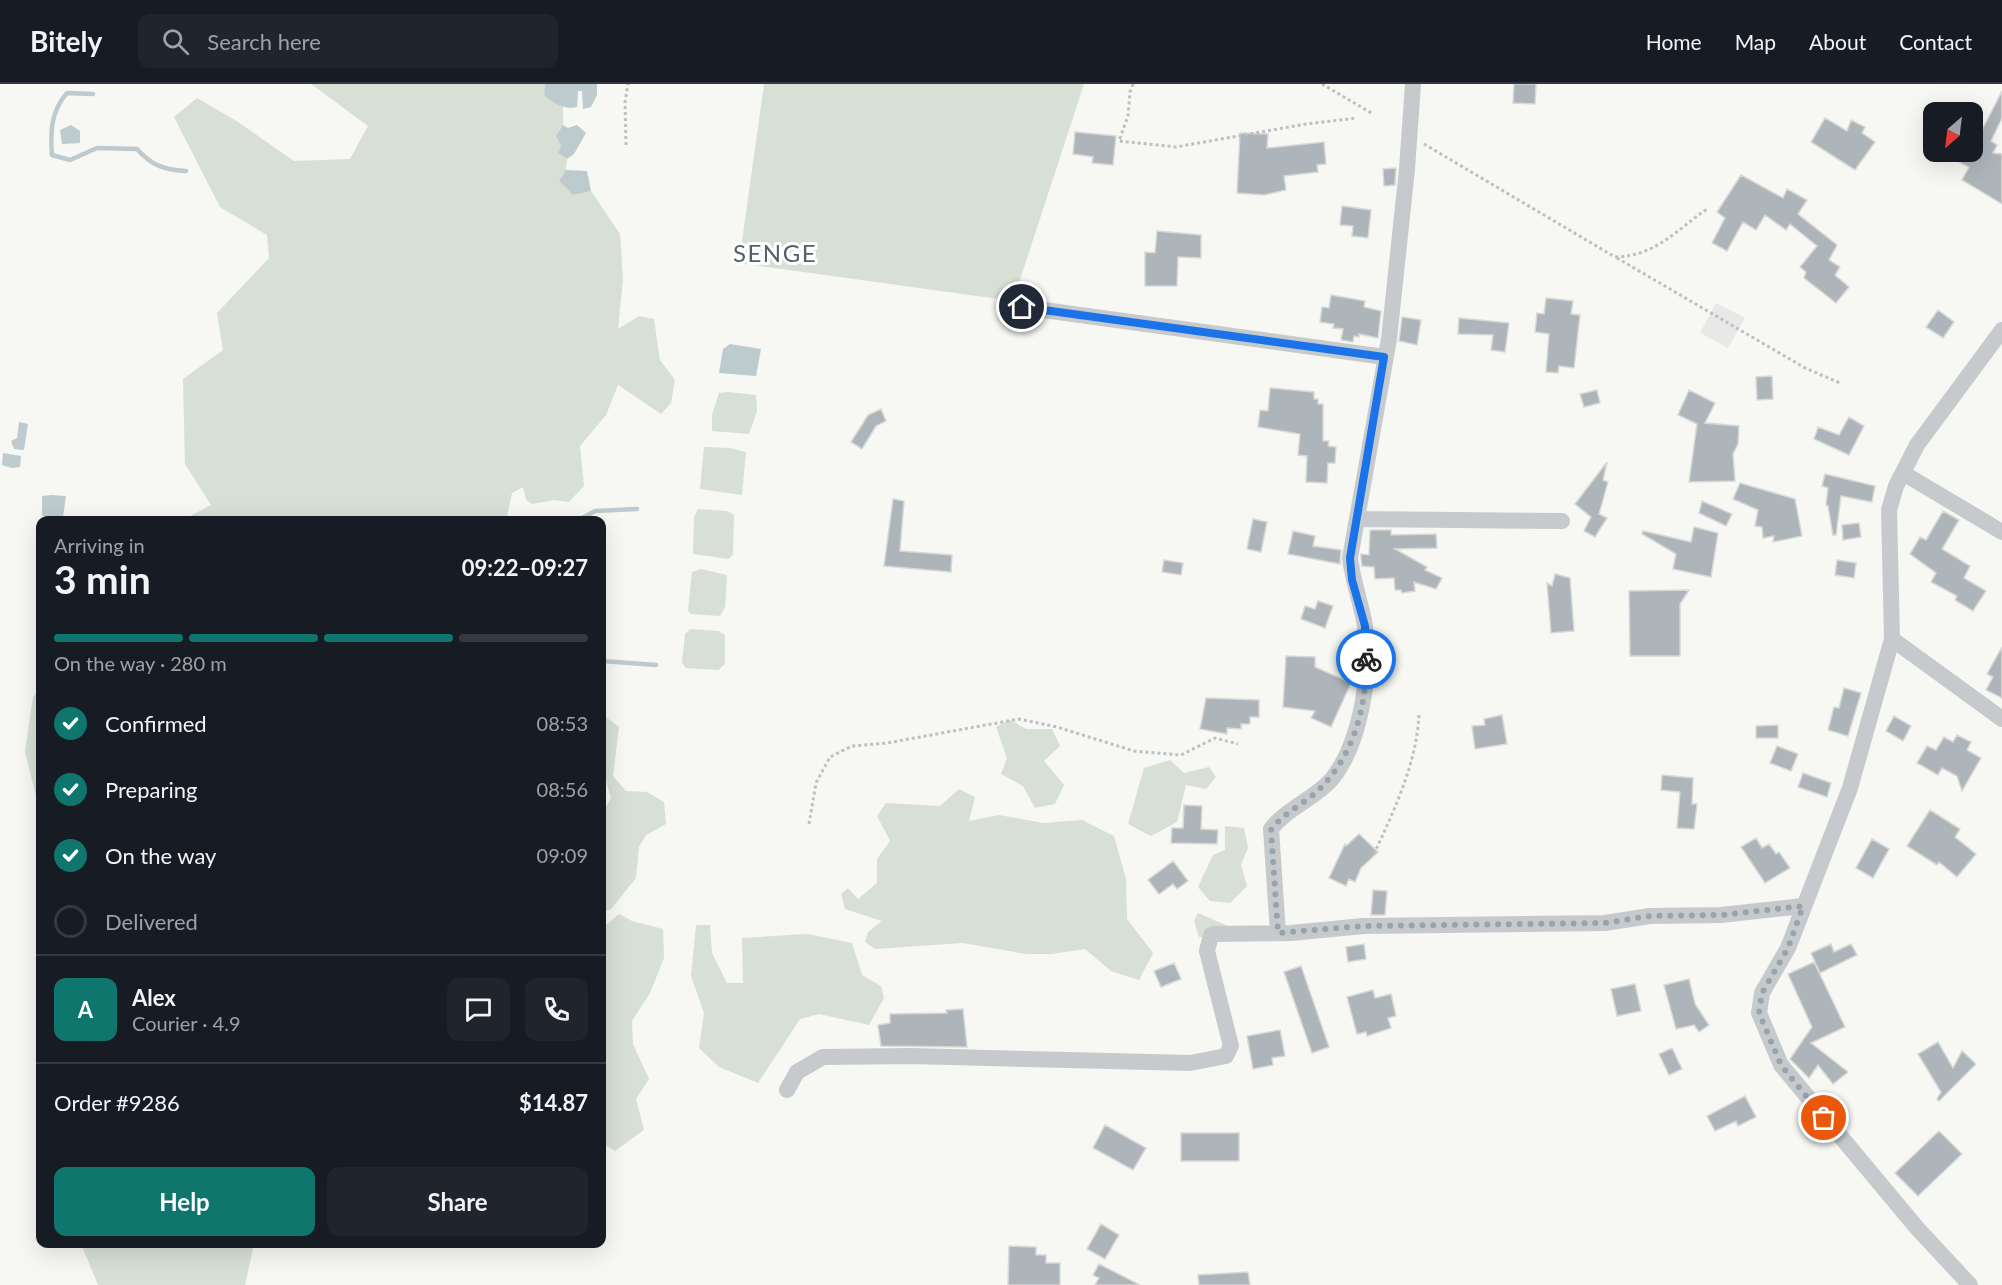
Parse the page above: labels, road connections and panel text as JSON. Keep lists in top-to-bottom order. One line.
{"districts":["SENGE"],"north":"bottom left","page":{"header":"Bitely","search":"Search here","nav":["Home","Map","About","Contact"],"heading":["3 min","Arriving in","09:22–09:27"],"panel":["Alex","Courier · 4.9","Order #9286","$14.87"],"bar":"On the way · 280 m","list":[["Confirmed","08:53"],["Preparing","08:56"],["On the way","09:09"],"Delivered"],"round":"A","buttons":["Help","Share"]}}
